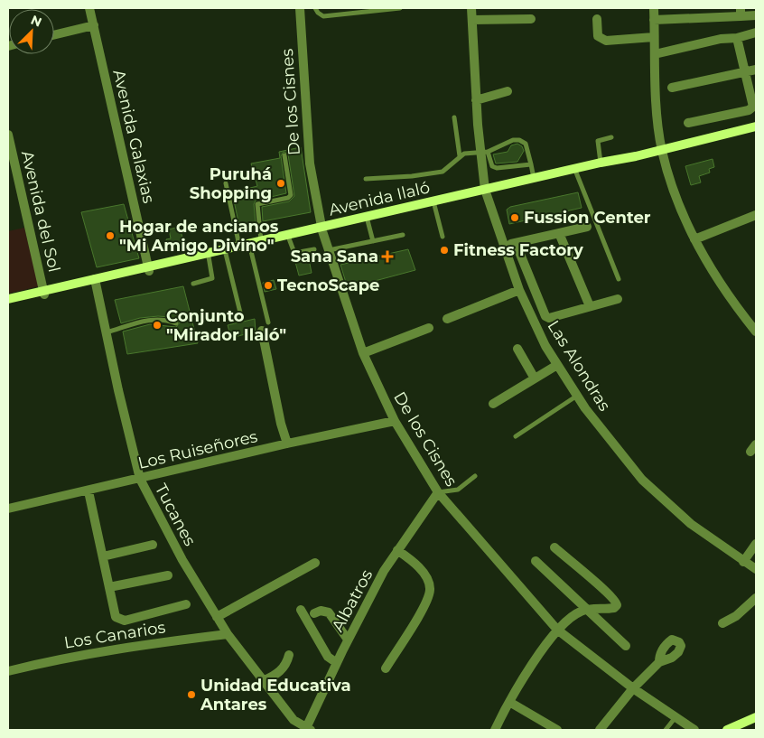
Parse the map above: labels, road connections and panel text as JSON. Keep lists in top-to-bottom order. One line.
{"streets":{"main road":["Avenida Ilaló"],"street":["De los Cisnes","Avenida Galaxias","Avenida del Sol","Las Alondras","Los Ruiseñores","Tucanes","Albatros","Los Canarios"]},"crossings":[["De los Cisnes","Avenida Ilaló"],["De los Cisnes","Los Ruiseñores"],["De los Cisnes","Albatros"],["Avenida Galaxias","Avenida Ilaló"],["Avenida Ilaló","Avenida del Sol"],["Avenida Ilaló","Las Alondras"],["Avenida Ilaló","Tucanes"],["Los Ruiseñores","Tucanes"],["Tucanes","Albatros"],["Tucanes","Los Canarios"]],"places":{"other":["Puruhá Shopping","Fussion Center","Hogar de ancianos \"Mi Amigo Divino\"","Fitness Factory","TecnoScape","Conjunto \"Mirador Ilaló\"","Unidad Educativa Antares"],"health":["Sana Sana"]},"north":"top right"}
